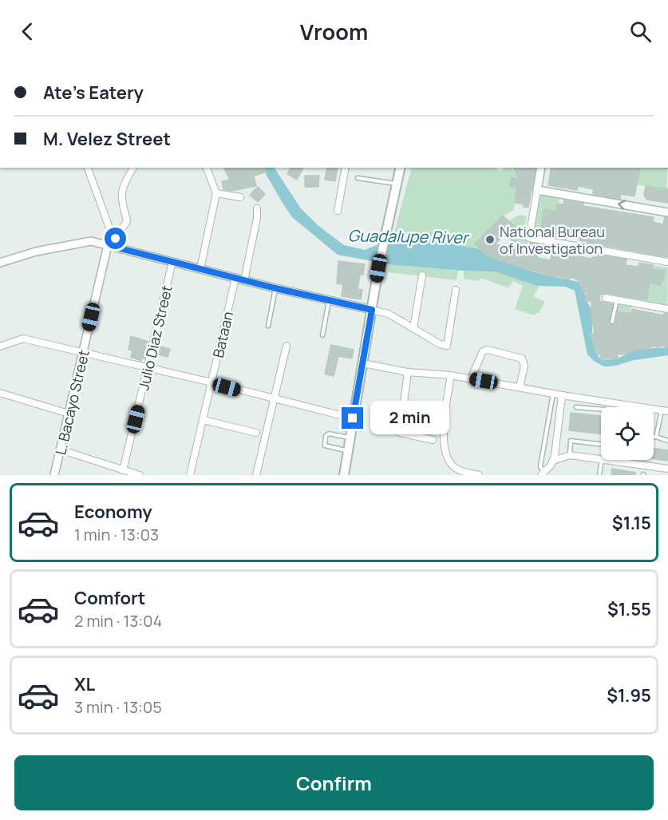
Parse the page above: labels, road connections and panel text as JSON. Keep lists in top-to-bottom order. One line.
{"streets":{"street":["Bataan","Julio Diaz Street","L. Bacayo Street"]},"water":["Guadalupe River"],"places":["National Bureau of Investigation"],"page":{"header":"Vroom","banner":["Ate's Eatery","M. Velez Street"],"bubble":"2 min","list":[{"name":"Economy","note":"1 min · 13:03","value":"$1.15"},{"name":"Comfort","note":"2 min · 13:04","value":"$1.55"},{"name":"XL","note":"3 min · 13:05","value":"$1.95"}],"buttons":"Confirm"}}
